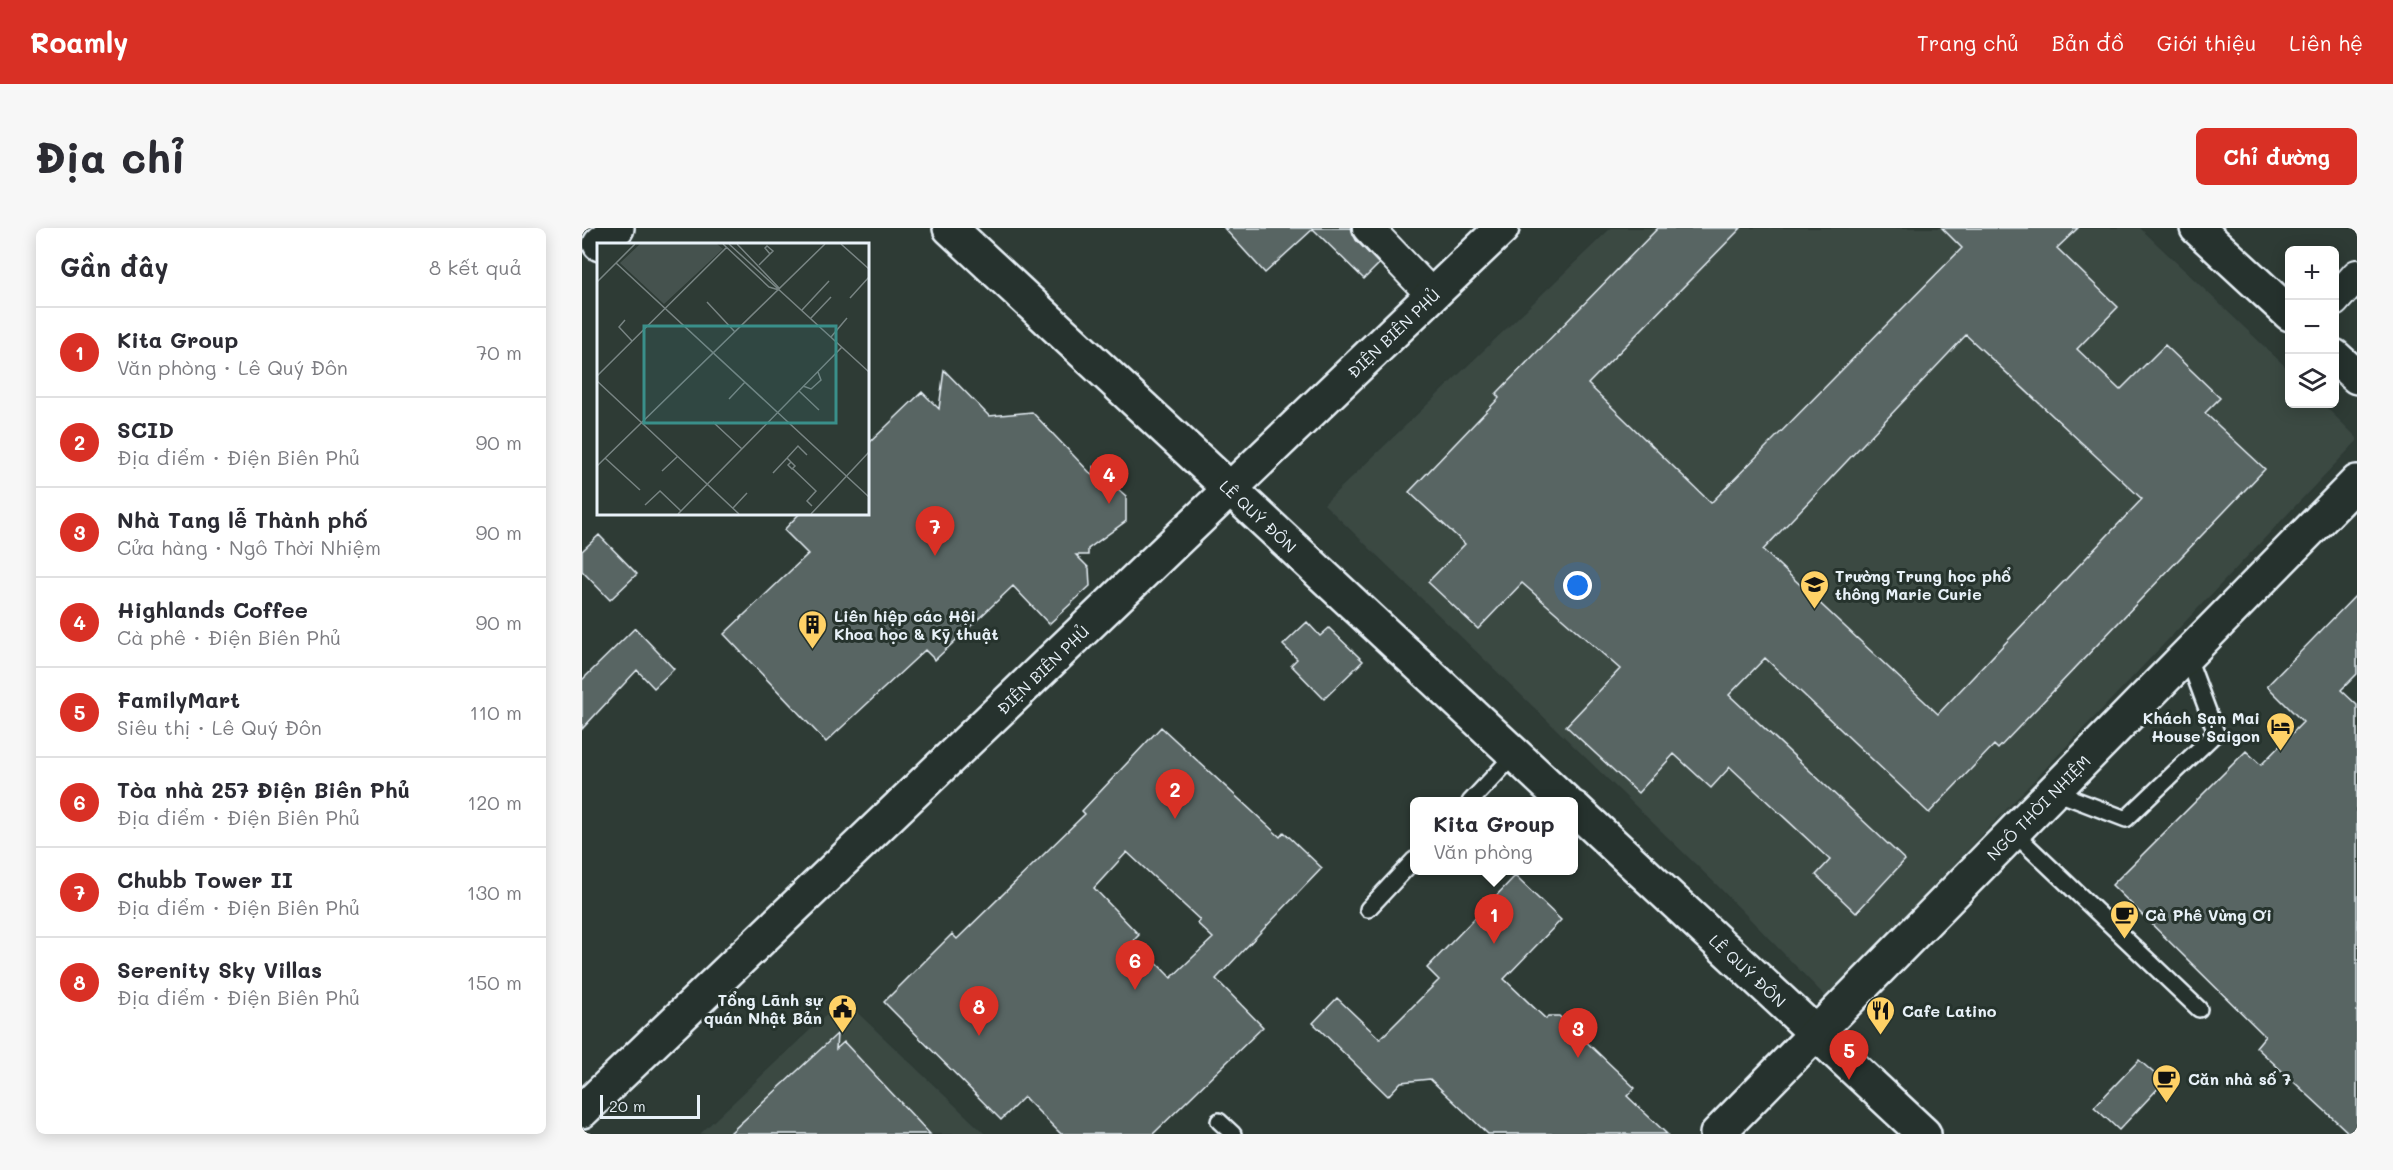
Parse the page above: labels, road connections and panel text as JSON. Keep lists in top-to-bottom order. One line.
{"streets":{"street":["ĐIỆN BIÊN PHỦ","LÊ QUÝ ĐÔN","NGÔ THỜI NHIỆM"]},"crossings":[["ĐIỆN BIÊN PHỦ","LÊ QUÝ ĐÔN"],["LÊ QUÝ ĐÔN","NGÔ THỜI NHIỆM"]],"places":{"school or university":["Trường Trung học phổ thông Marie Curie"],"building":["Liên hiệp các Hội Khoa học & Kỹ thuật"],"hotel":["Khách Sạn Mai House Saigon"],"cafe":["Cà Phê Vừng Ơi","Căn nhà số 7"],"public building":["Tổng Lãnh sự quán Nhật Bản"],"restaurant":["Cafe Latino"]},"scale_bar":"20 m","page":{"header":"Roamly","nav":["Trang chủ","Bản đồ","Giới thiệu","Liên hệ"],"buttons":"Chỉ đường","title":"Địa chỉ","heading":["Gần đây","8 kết quả"],"map_buttons":["+","−"],"list":[{"mark":"1","name":"Kita Group","note":"Văn phòng · Lê Quý Đôn","value":"70 m"},{"mark":"2","name":"SCID","note":"Địa điểm · Điện Biên Phủ","value":"90 m"},{"mark":"3","name":"Nhà Tang lễ Thành phố","note":"Cửa hàng · Ngô Thời Nhiệm","value":"90 m"},{"mark":"4","name":"Highlands Coffee","note":"Cà phê · Điện Biên Phủ","value":"90 m"},{"mark":"5","name":"FamilyMart","note":"Siêu thị · Lê Quý Đôn","value":"110 m"},{"mark":"6","name":"Tòa nhà 257 Điện Biên Phủ","note":"Địa điểm · Điện Biên Phủ","value":"120 m"},{"mark":"7","name":"Chubb Tower II","note":"Địa điểm · Điện Biên Phủ","value":"130 m"},{"mark":"8","name":"Serenity Sky Villas","note":"Địa điểm · Điện Biên Phủ","value":"150 m"}],"pins":["4","7","2","1","6","8","3","5"],"popup":["Kita Group","Văn phòng"],"scale":"20 m"}}
